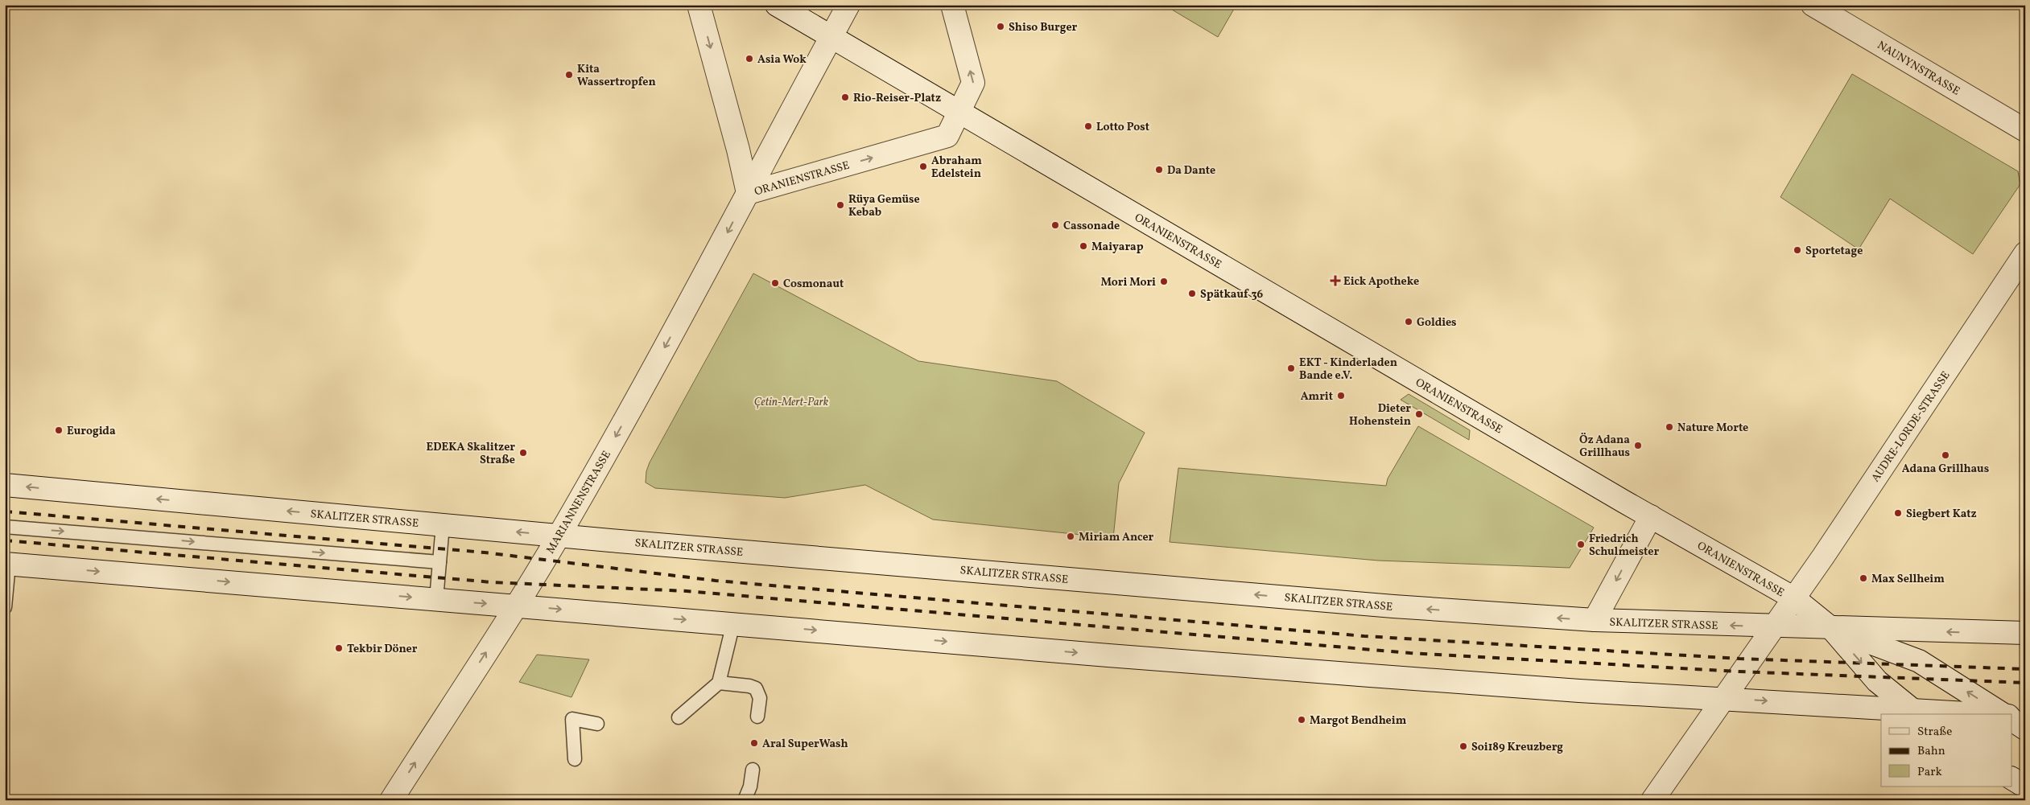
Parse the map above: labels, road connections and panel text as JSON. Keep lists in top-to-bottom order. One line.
{"streets":{"street":["NAUNYNSTRASSE","ORANIENSTRASSE","AUDRE-LORDE-STRASSE","MARIANNENSTRASSE","SKALITZER STRASSE"]},"crossings":[["ORANIENSTRASSE","AUDRE-LORDE-STRASSE"],["ORANIENSTRASSE","MARIANNENSTRASSE"],["ORANIENSTRASSE","SKALITZER STRASSE"],["AUDRE-LORDE-STRASSE","SKALITZER STRASSE"],["MARIANNENSTRASSE","SKALITZER STRASSE"]],"parks":["Çetin-Mert-Park"],"places":{"other":["Shiso Burger","Asia Wok","Kita Wassertropfen","Rio-Reiser-Platz","Lotto Post","Abraham Edelstein","Da Dante","Rüya Gemüse Kebab","Cassonade","Maiyarap","Sportetage","Mori Mori","Cosmonaut","Spätkauf 36","Goldies","EKT - Kinderladen Bande e.V.","Amrit","Dieter Hohenstein","Nature Morte","Eurogida","Öz Adana Grillhaus","EDEKA Skalitzer Straße","Adana Grillhaus","Siegbert Katz","Miriam Ancer","Friedrich Schulmeister","Max Sellheim","Tekbir Döner","Margot Bendheim","Aral SuperWash","Soi189 Kreuzberg"],"health":["Eick Apotheke"]},"legend":["Straße","Bahn","Park"]}
